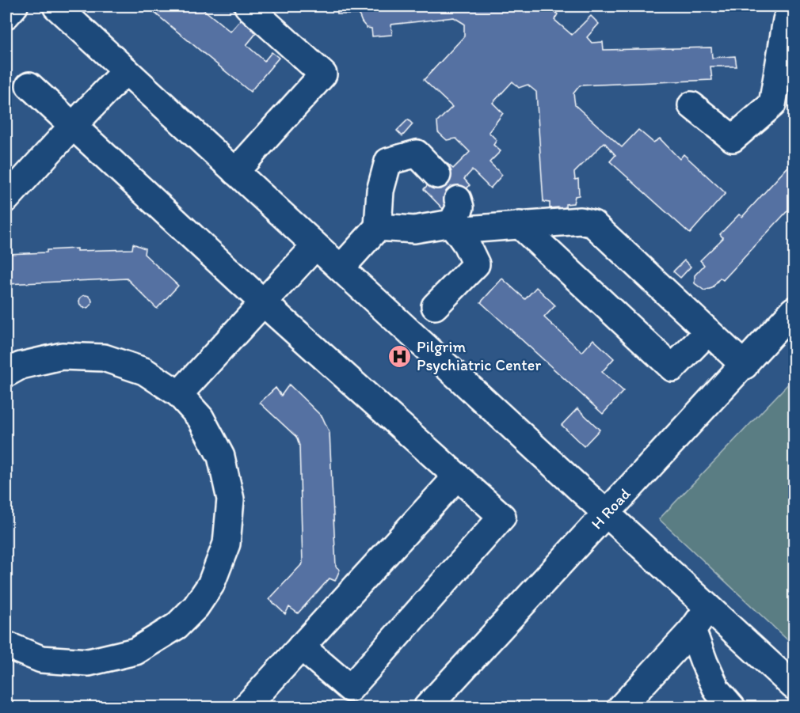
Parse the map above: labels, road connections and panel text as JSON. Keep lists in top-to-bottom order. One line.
{"streets":{"lane":["H Road"]},"places":{"hospital":["Pilgrim Psychiatric Center"]}}
